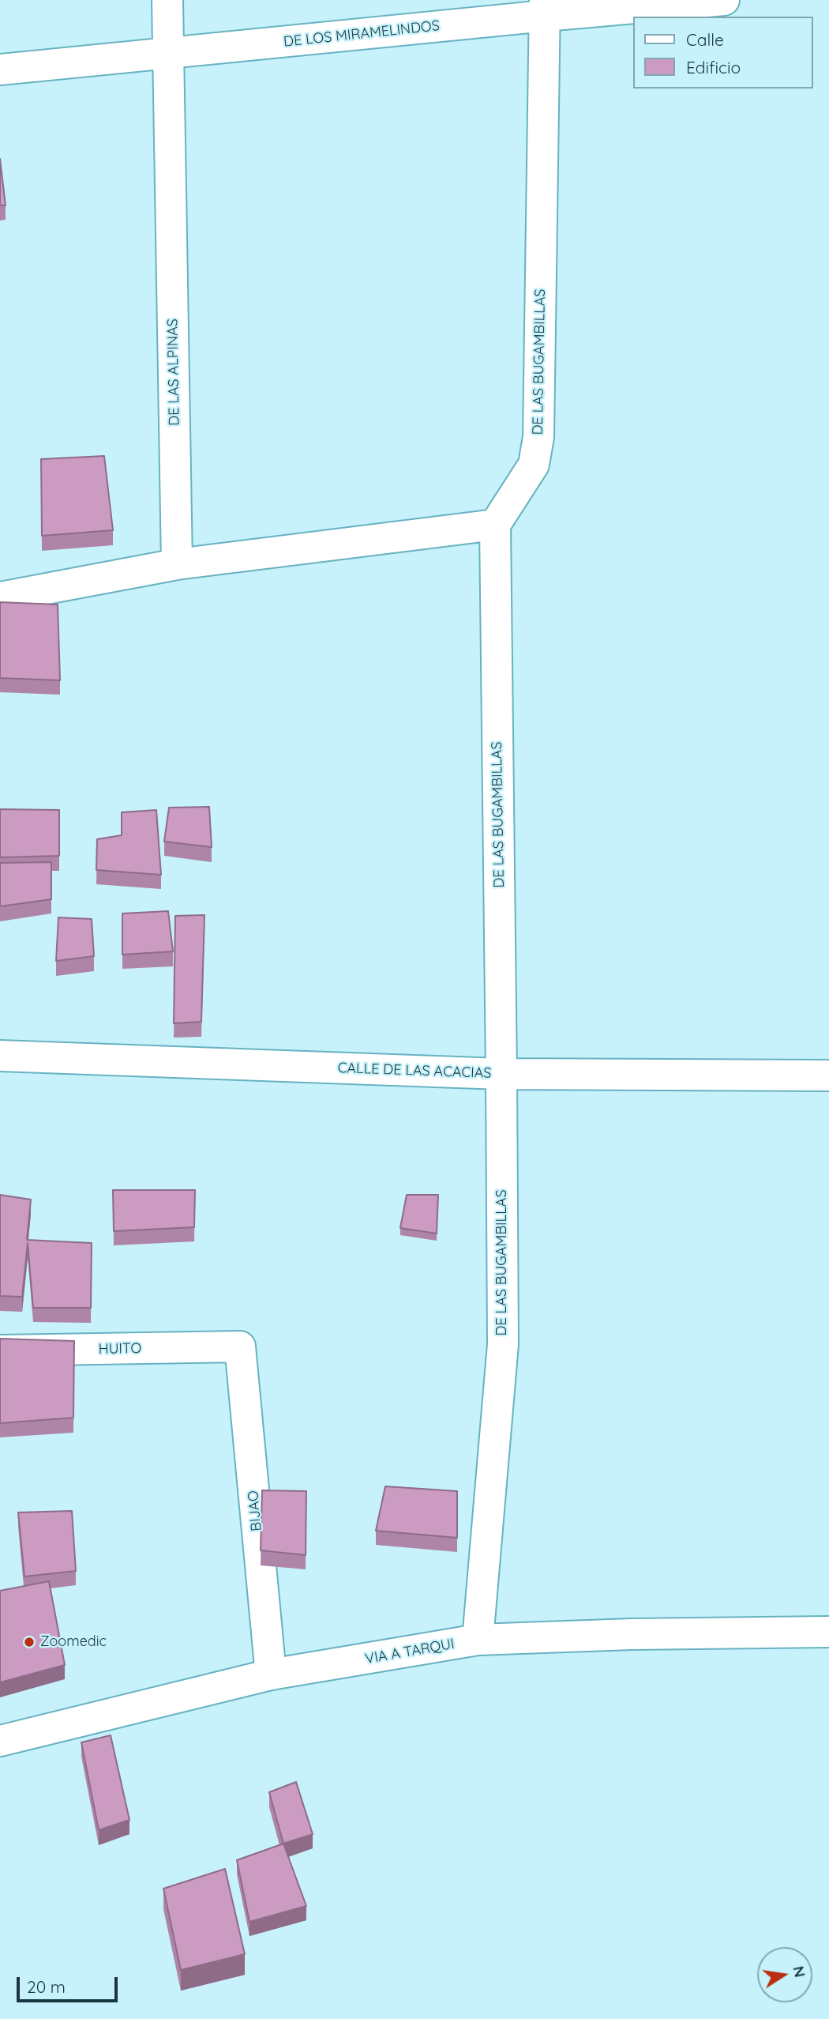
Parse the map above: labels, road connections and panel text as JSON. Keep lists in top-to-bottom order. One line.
{"streets":{"street":["DE LOS MIRAMELINDOS","DE LAS BUGAMBILLAS","DE LAS ALPINAS","CALLE DE LAS ACACIAS","HUITO","BIJAO","VIA A TARQUI"]},"crossings":[["DE LOS MIRAMELINDOS","DE LAS BUGAMBILLAS"],["DE LOS MIRAMELINDOS","DE LAS ALPINAS"],["DE LAS BUGAMBILLAS","CALLE DE LAS ACACIAS"],["DE LAS BUGAMBILLAS","VIA A TARQUI"],["HUITO","BIJAO"],["BIJAO","VIA A TARQUI"]],"places":["Zoomedic"],"legend":["Calle","Edificio"],"scale_bar":"20 m","north":"right"}
